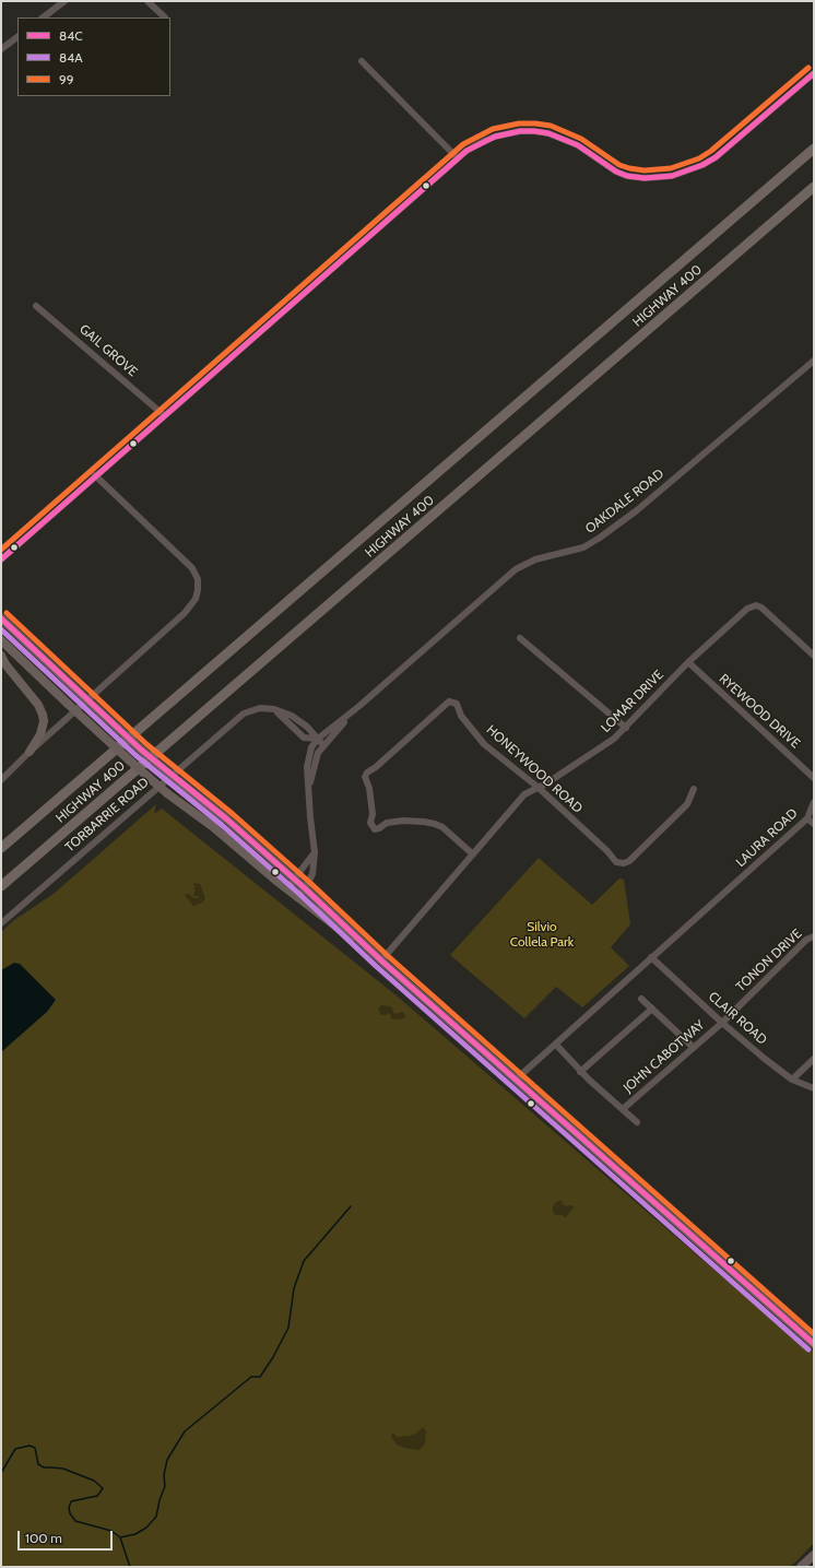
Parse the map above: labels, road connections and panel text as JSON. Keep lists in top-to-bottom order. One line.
{"streets":{"highway":["HIGHWAY 400"],"street":["GAIL GROVE","OAKDALE ROAD","LOMAR DRIVE","RYEWOOD DRIVE","HONEYWOOD ROAD","TORBARRIE ROAD","LAURA ROAD","TONON DRIVE","CLAIR ROAD","JOHN CABOTWAY"]},"crossings":[["OAKDALE ROAD","TORBARRIE ROAD"],["LOMAR DRIVE","RYEWOOD DRIVE"],["LOMAR DRIVE","HONEYWOOD ROAD"],["LAURA ROAD","CLAIR ROAD"],["LAURA ROAD","JOHN CABOTWAY"],["TONON DRIVE","CLAIR ROAD"],["TONON DRIVE","JOHN CABOTWAY"],["CLAIR ROAD","JOHN CABOTWAY"]],"parks":["Silvio Collela Park"],"lines":["transit line 99","transit line 84C","transit line 84A"],"legend":["84C","84A","99"],"scale_bar":"100 m"}
